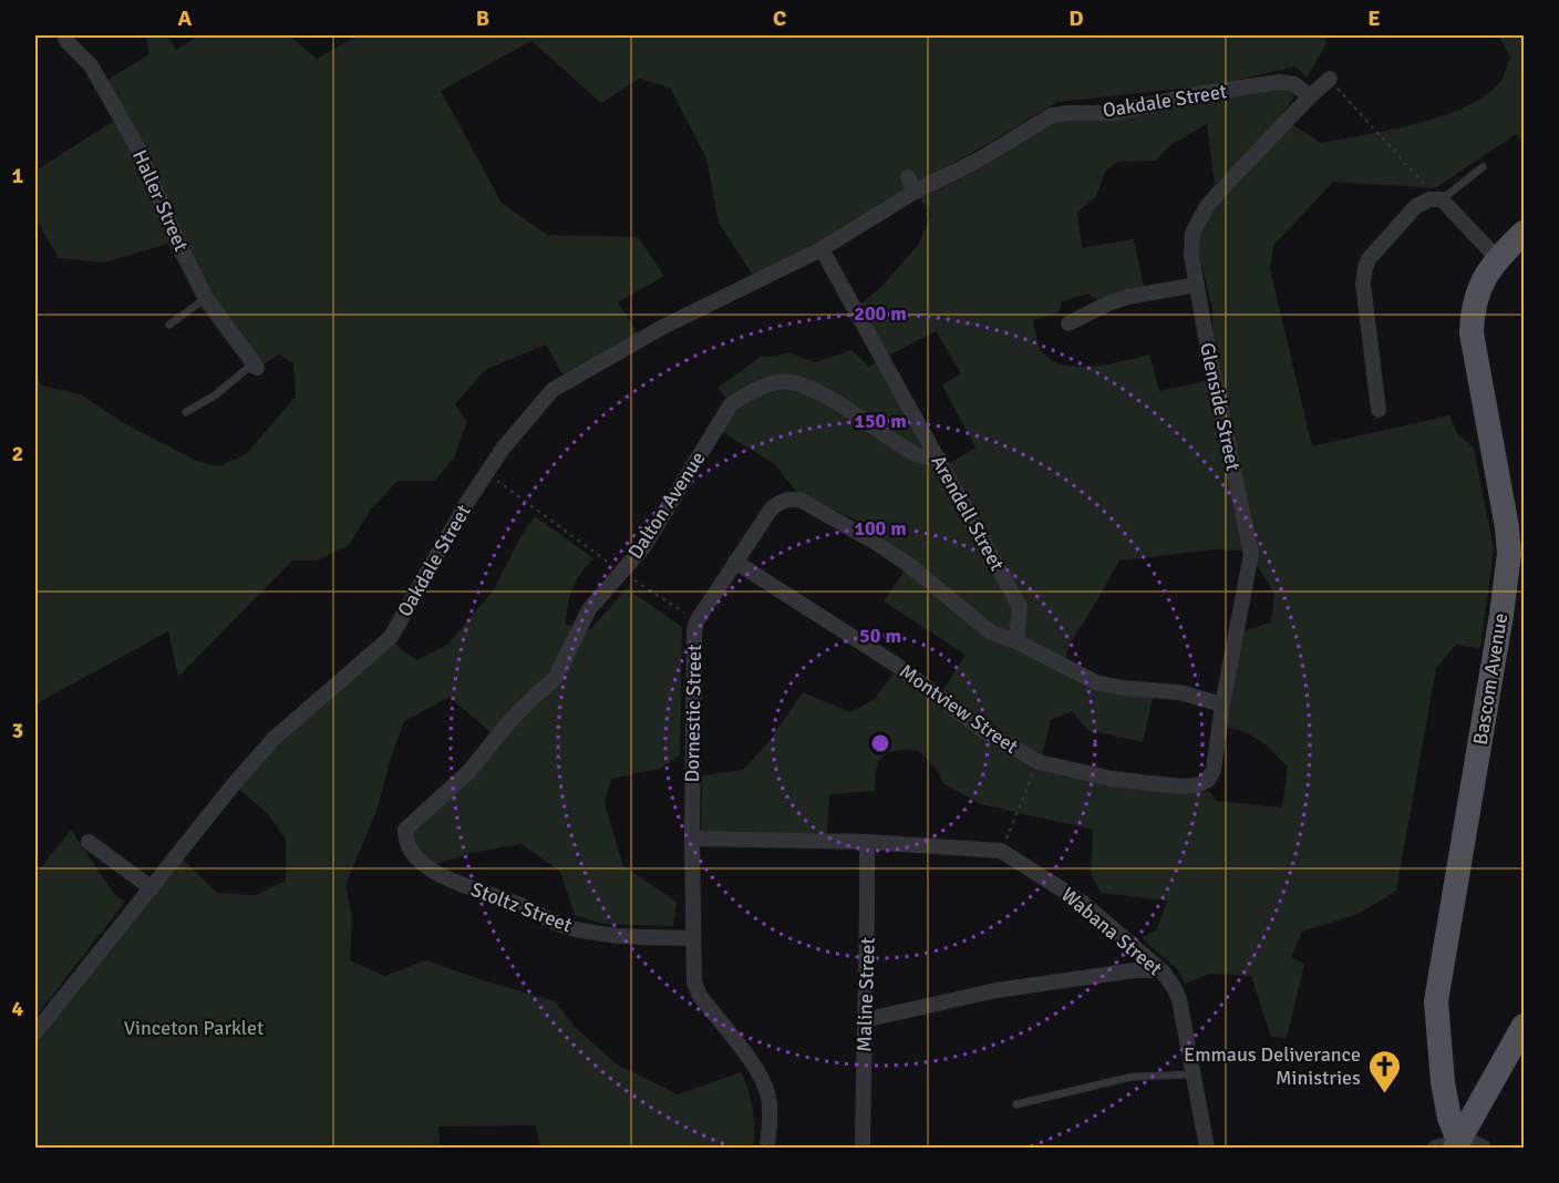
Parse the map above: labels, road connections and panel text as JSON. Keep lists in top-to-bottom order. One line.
{"streets":{"main road":["Bascom Avenue"],"street":["Oakdale Street","Haller Street","Glenside Street","Dalton Avenue","Arendell Street","Montview Street","Dornestic Street","Stoltz Street","Wabana Street","Maline Street"]},"crossings":[["Oakdale Street","Glenside Street"],["Oakdale Street","Arendell Street"],["Glenside Street","Montview Street"],["Glenside Street","Dornestic Street"],["Dalton Avenue","Arendell Street"],["Dalton Avenue","Stoltz Street"],["Arendell Street","Dornestic Street"],["Montview Street","Dornestic Street"],["Dornestic Street","Stoltz Street"],["Dornestic Street","Wabana Street"],["Wabana Street","Maline Street"]],"parks":["Vinceton Parklet"],"places":{"church":["Emmaus Deliverance Ministries"]},"grid":{"columns":["A","B","C","D","E"],"rows":["1","2","3","4"]},"rings":["200 m","150 m","100 m","50 m"]}
